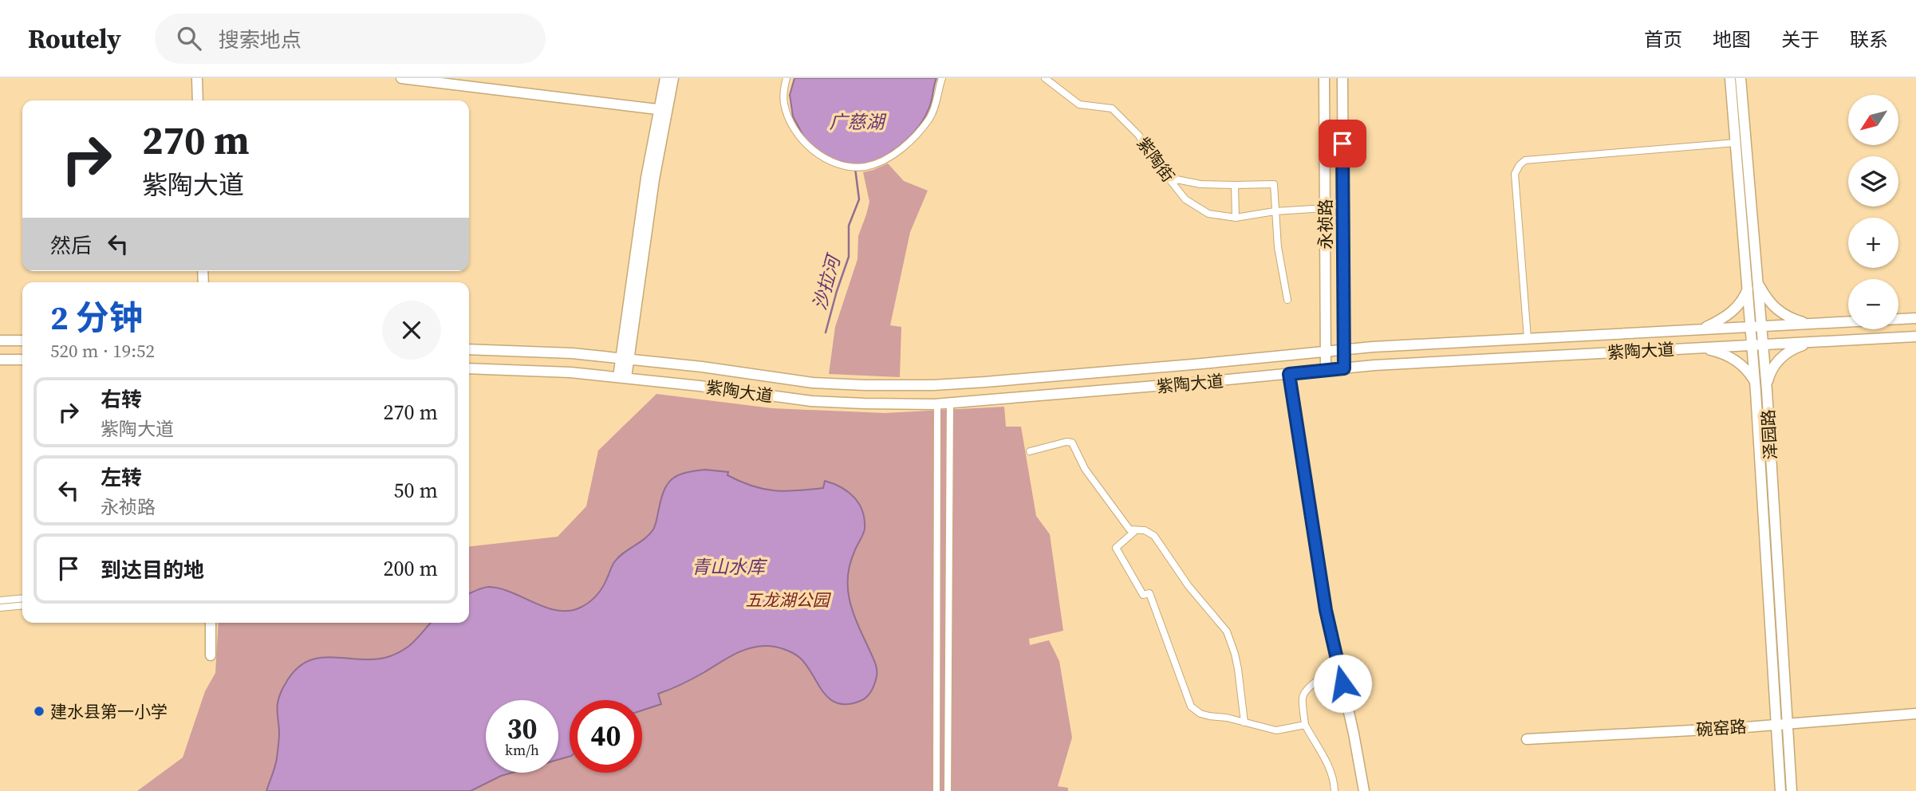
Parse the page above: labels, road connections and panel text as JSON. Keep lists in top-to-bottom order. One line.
{"streets":{"main road":["永祯路","紫陶大道","泽园路","碗窑路"],"street":["紫陶街"]},"crossings":[["紫陶街","永祯路"],["永祯路","紫陶大道"],["紫陶大道","泽园路"],["泽园路","碗窑路"]],"water":["广慈湖","沙拉河","青山水库"],"parks":["五龙湖公园"],"places":["建水县第一小学"],"north":"bottom left","page":{"header":"Routely","search":"搜索地点","nav":["首页","地图","关于","联系"],"map_buttons":["+","−"],"turn":["270 m","紫陶大道"],"then":"然后","heading":["2 分钟","520 m · 19:52"],"list":[{"name":"右转","note":"紫陶大道","value":"270 m"},{"name":"左转","note":"永祯路","value":"50 m"},{"name":"到达目的地","value":"200 m"}],"speed":"30 km/h","limit":"40"}}
